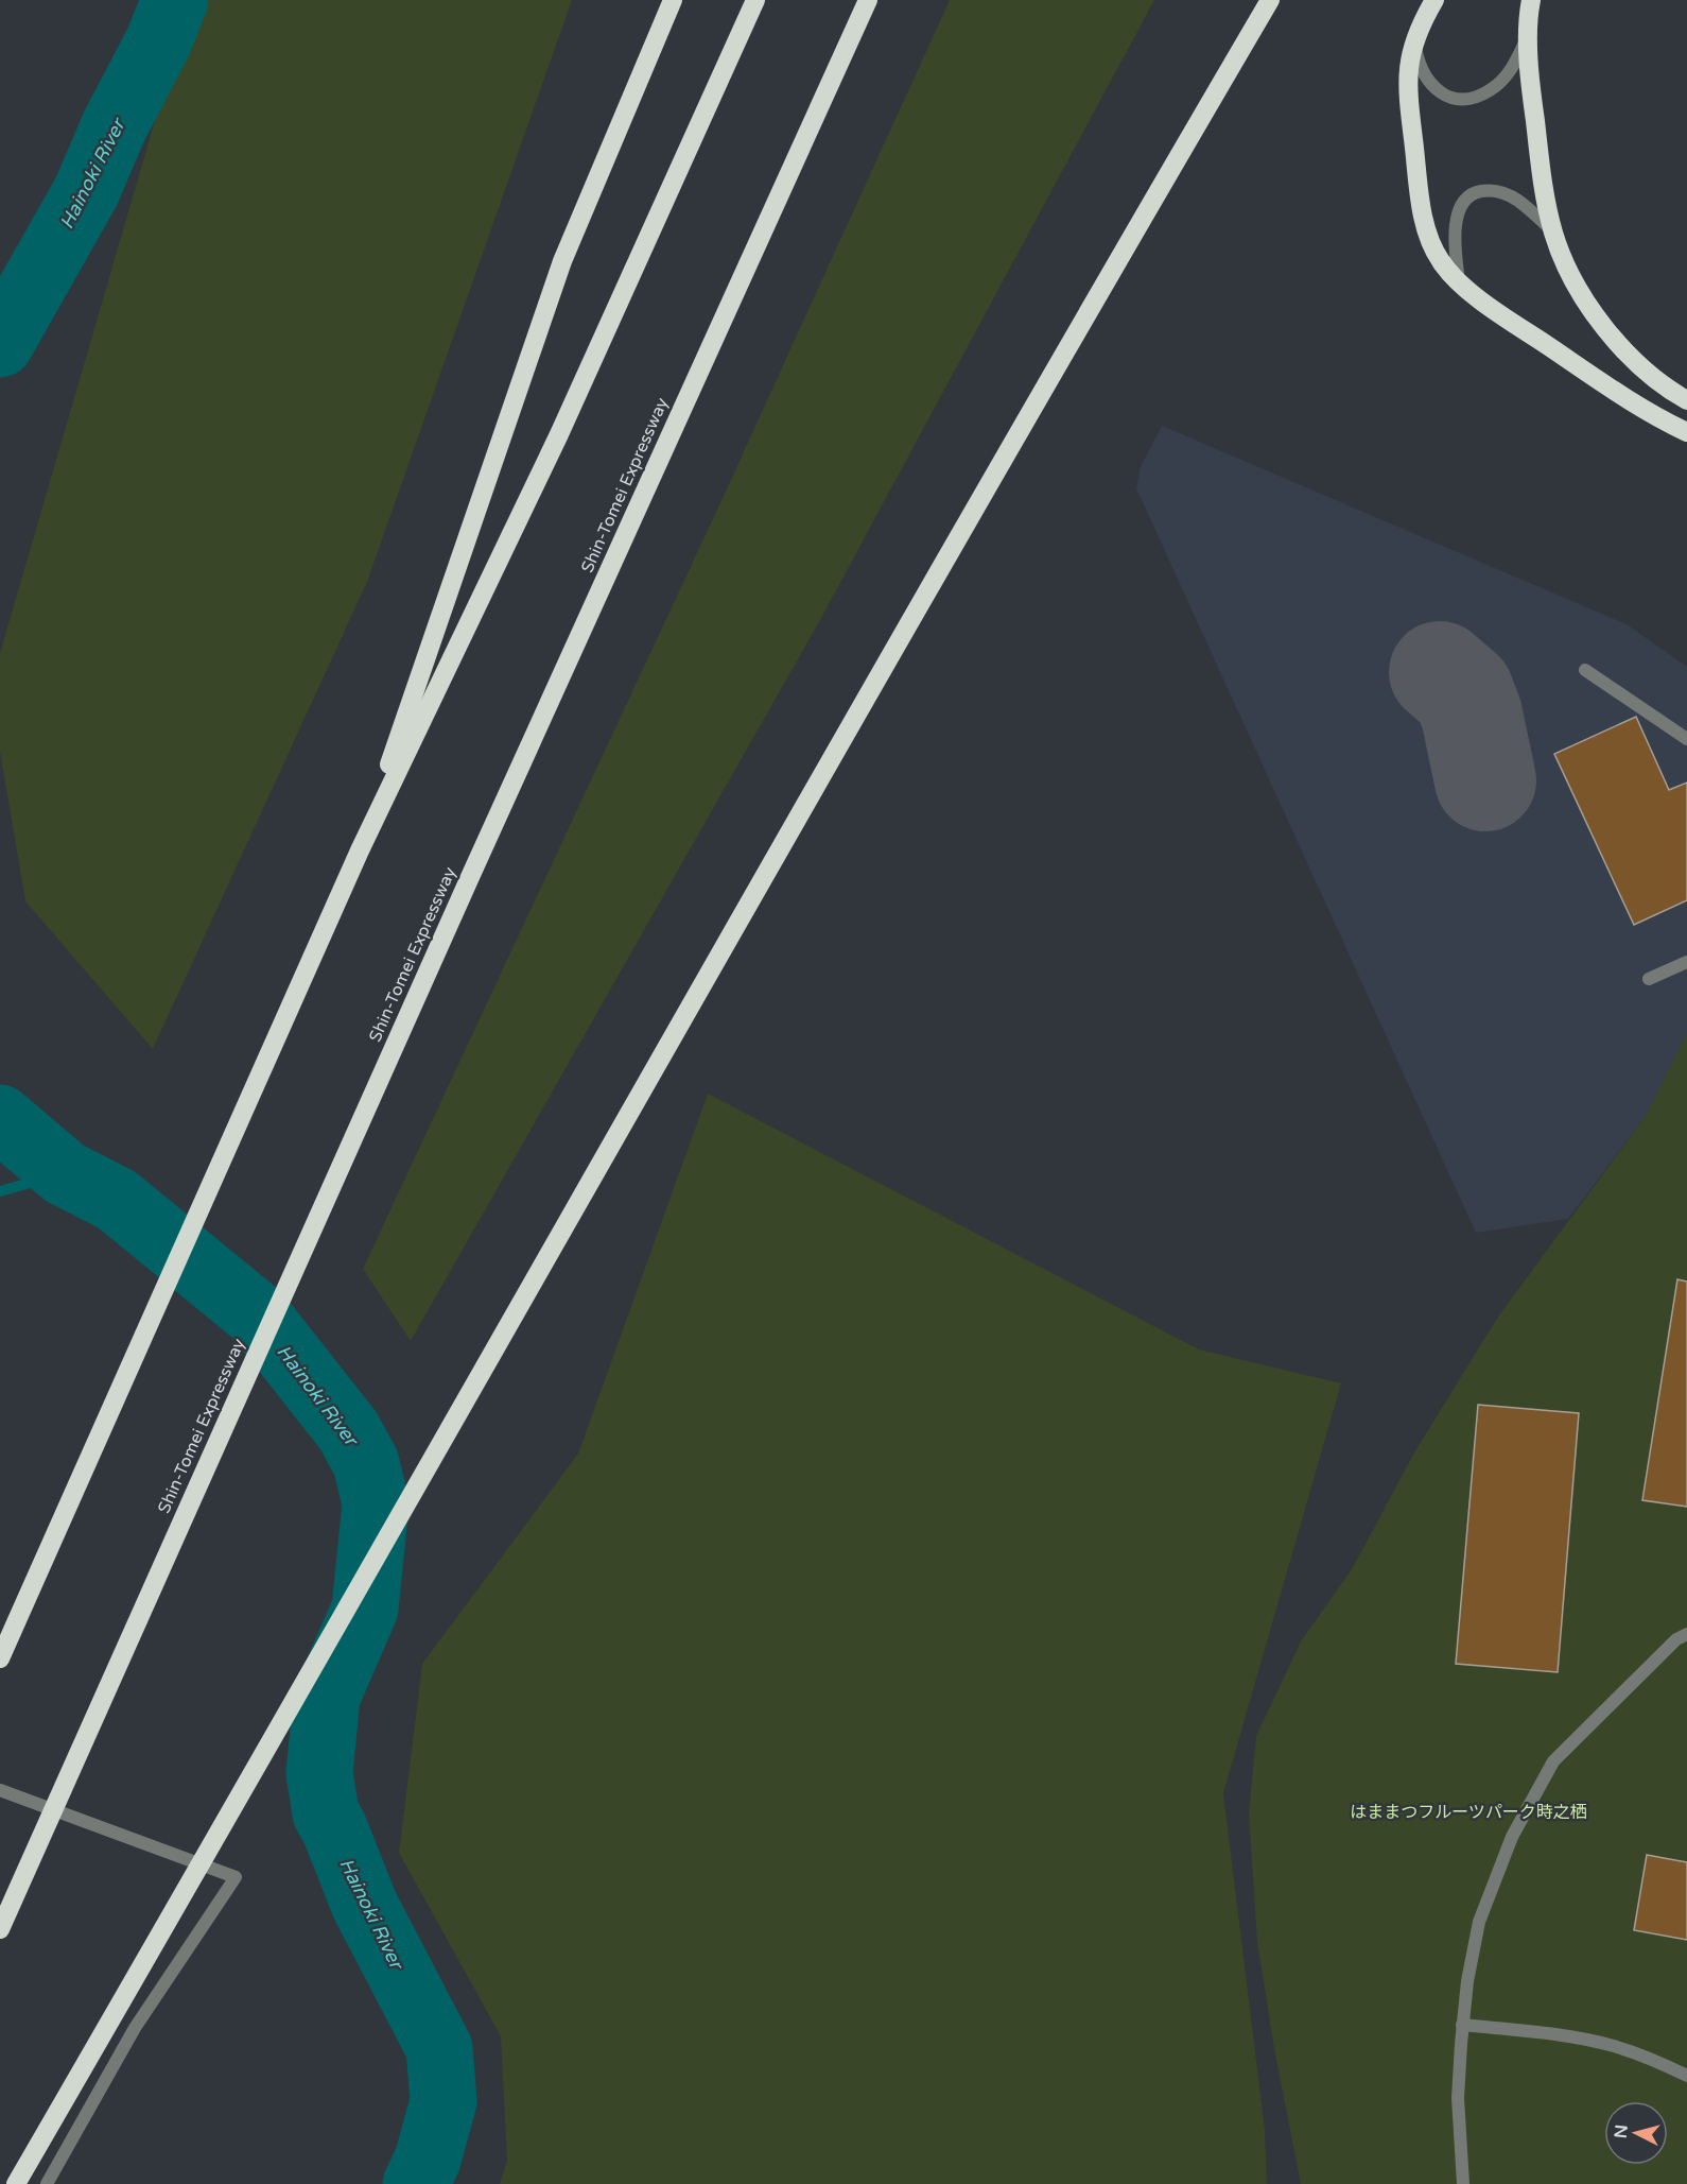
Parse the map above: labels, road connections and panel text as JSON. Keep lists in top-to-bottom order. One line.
{"streets":{"highway":["Shin-Tomei Expressway"]},"water":["Hainoki River"],"parks":["はままつフルーツパーク時之栖"],"north":"left"}
